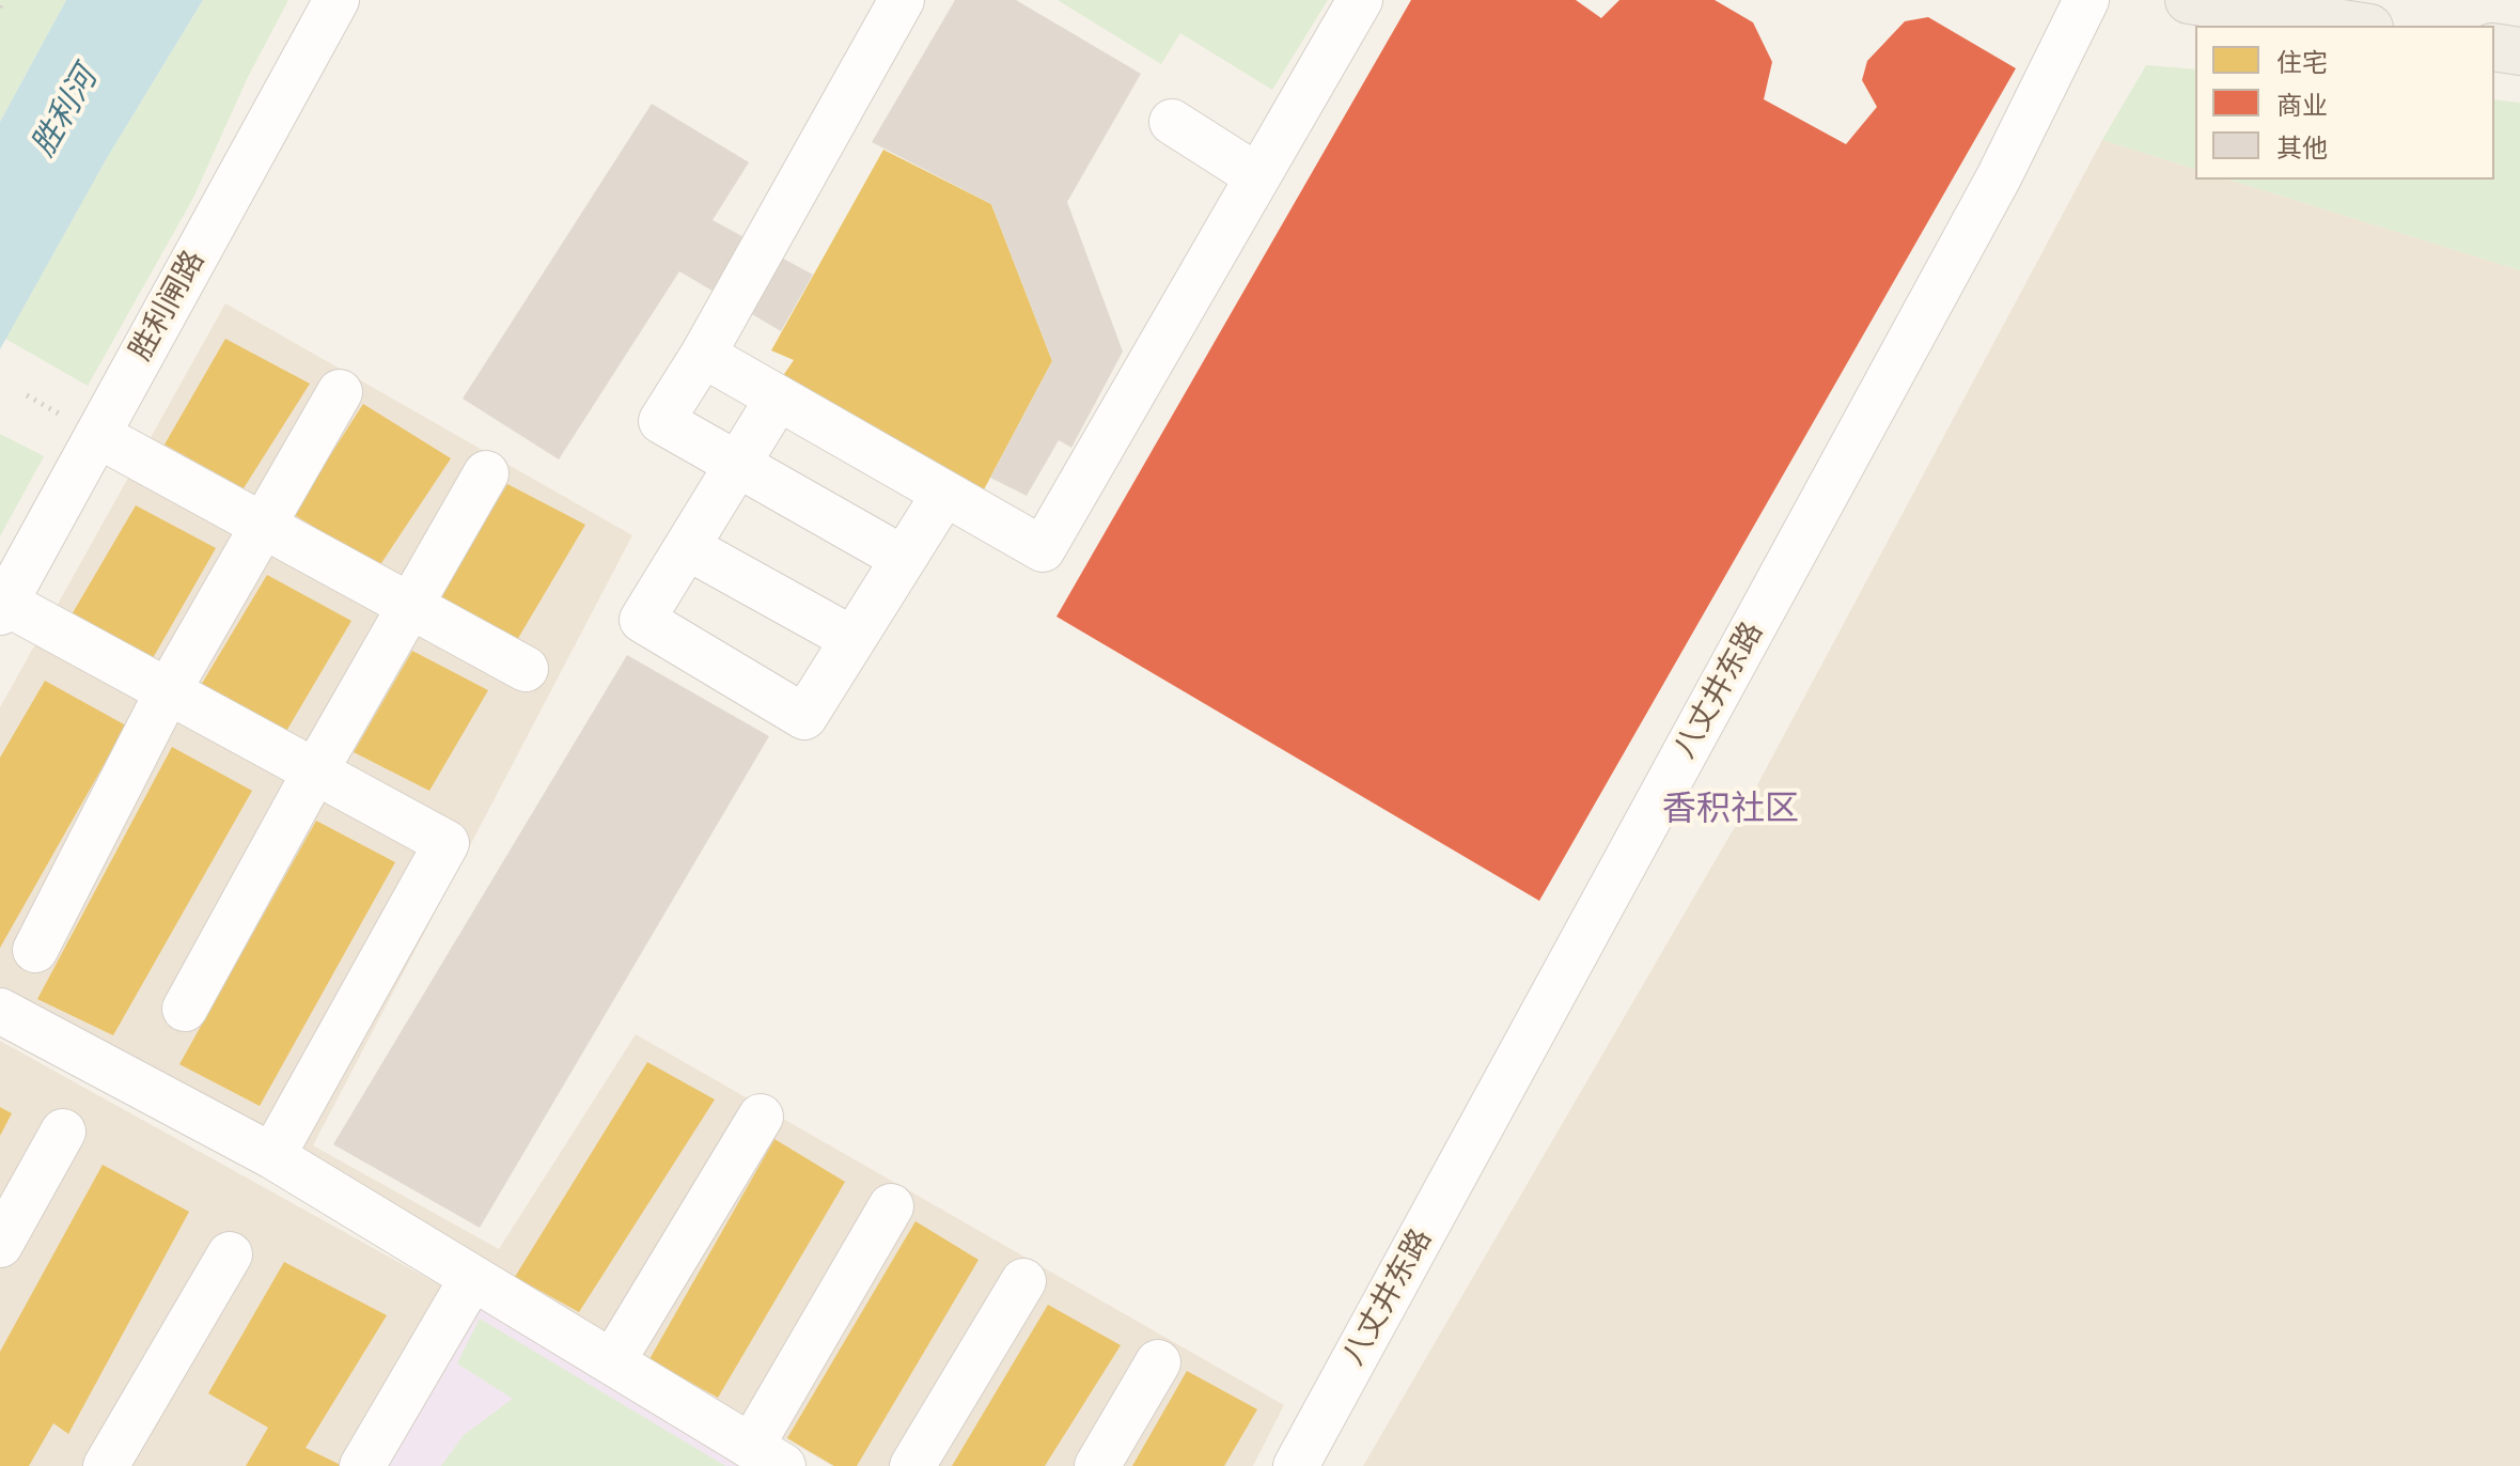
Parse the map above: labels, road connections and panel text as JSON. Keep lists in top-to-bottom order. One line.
{"streets":{"street":["胜利闸路","八丈井东路"]},"districts":["香积社区"],"water":["胜利河"],"legend":["住宅","商业","其他"]}
